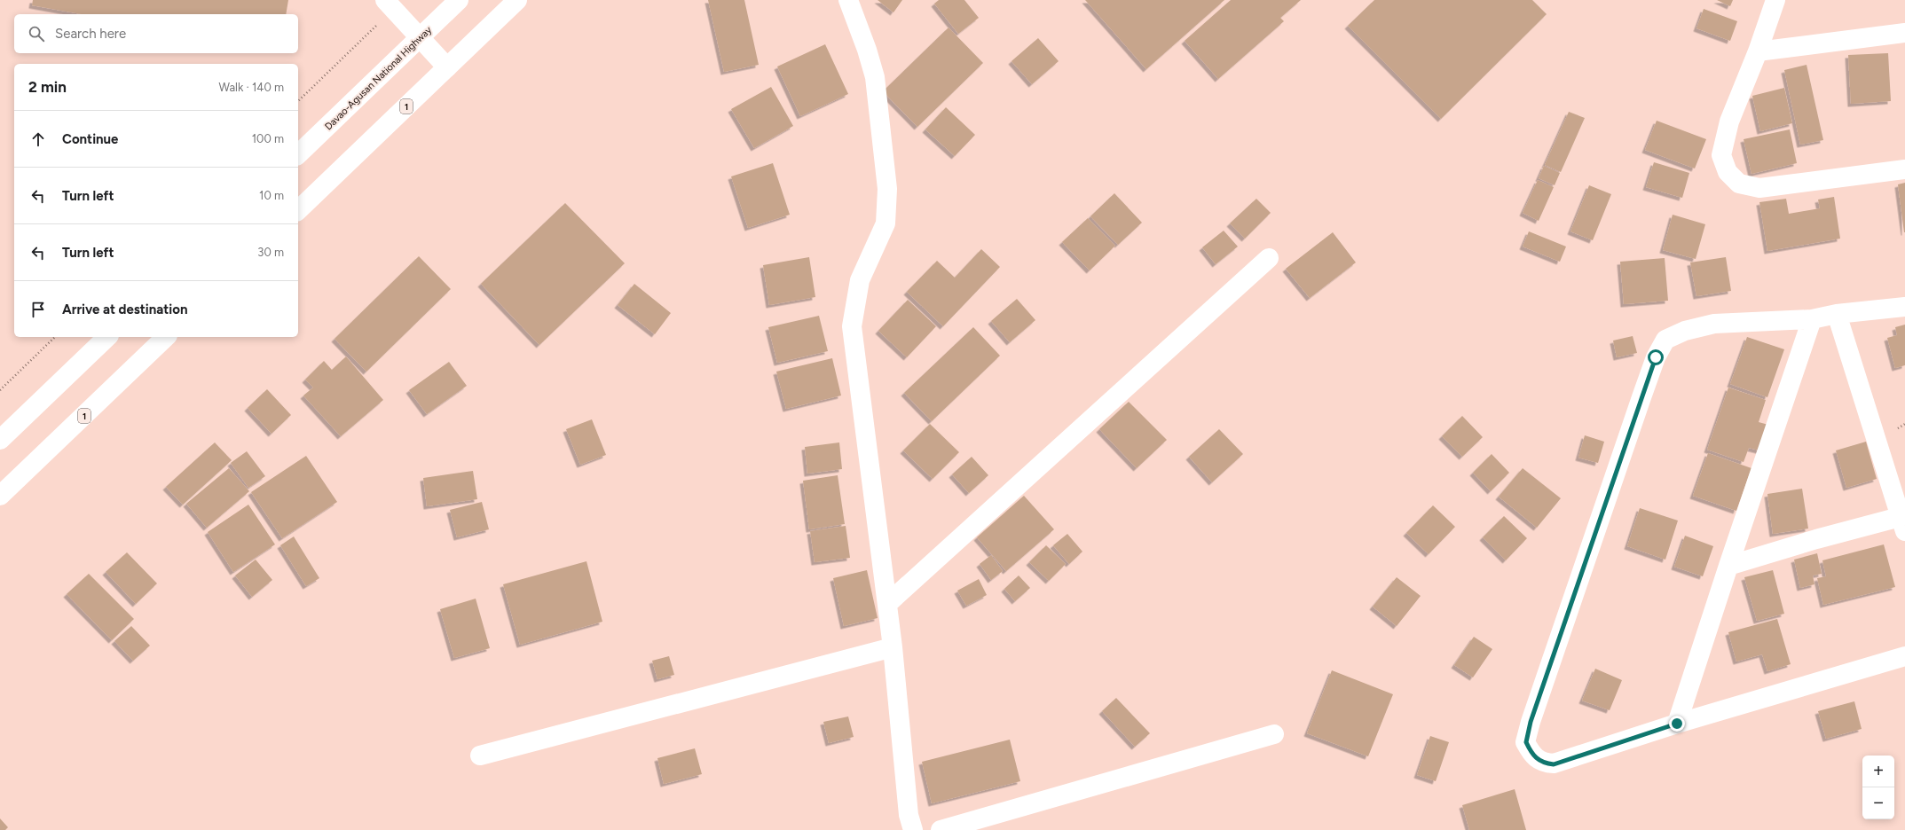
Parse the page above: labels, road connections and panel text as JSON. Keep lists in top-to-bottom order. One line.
{"streets":{"main road":["Davao-Agusan National Highway","1"]},"page":{"search":"Search here","heading":["2 min","Walk · 140 m"],"list":[["Continue","100 m"],["Turn left","10 m"],["Turn left","30 m"],"Arrive at destination"],"map_buttons":["+","−"]}}
